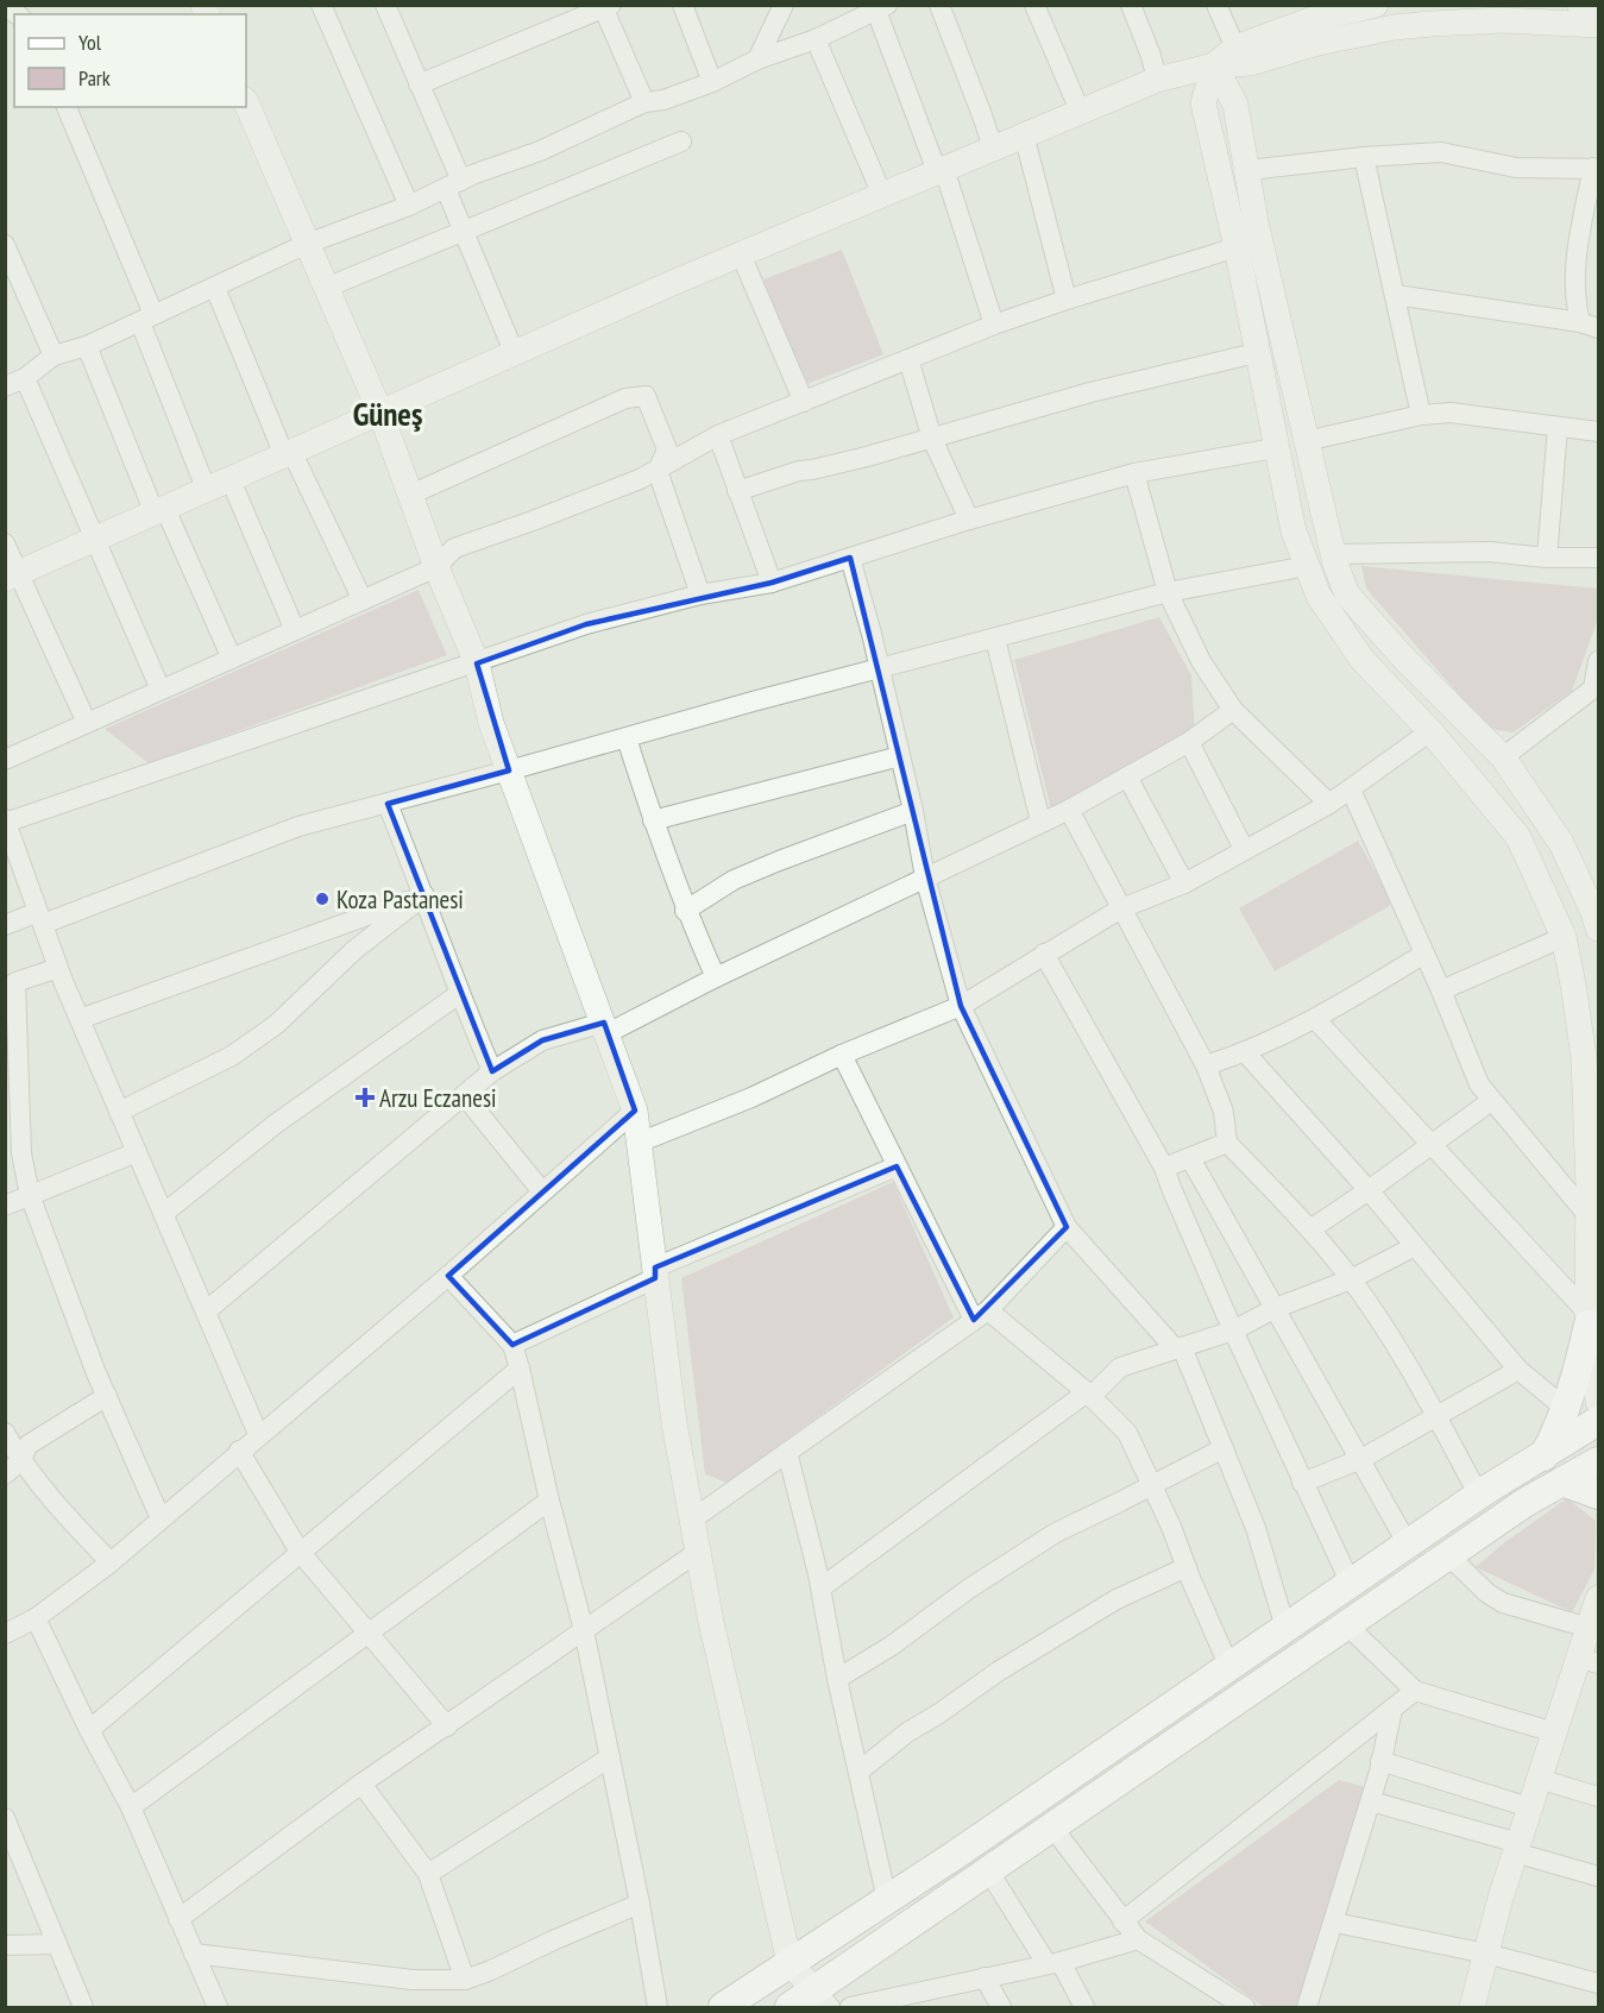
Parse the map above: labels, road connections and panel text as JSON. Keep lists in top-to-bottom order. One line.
{"districts":["Güneş"],"places":{"other":["Koza Pastanesi"],"health":["Arzu Eczanesi"]},"legend":["Yol","Park"]}
